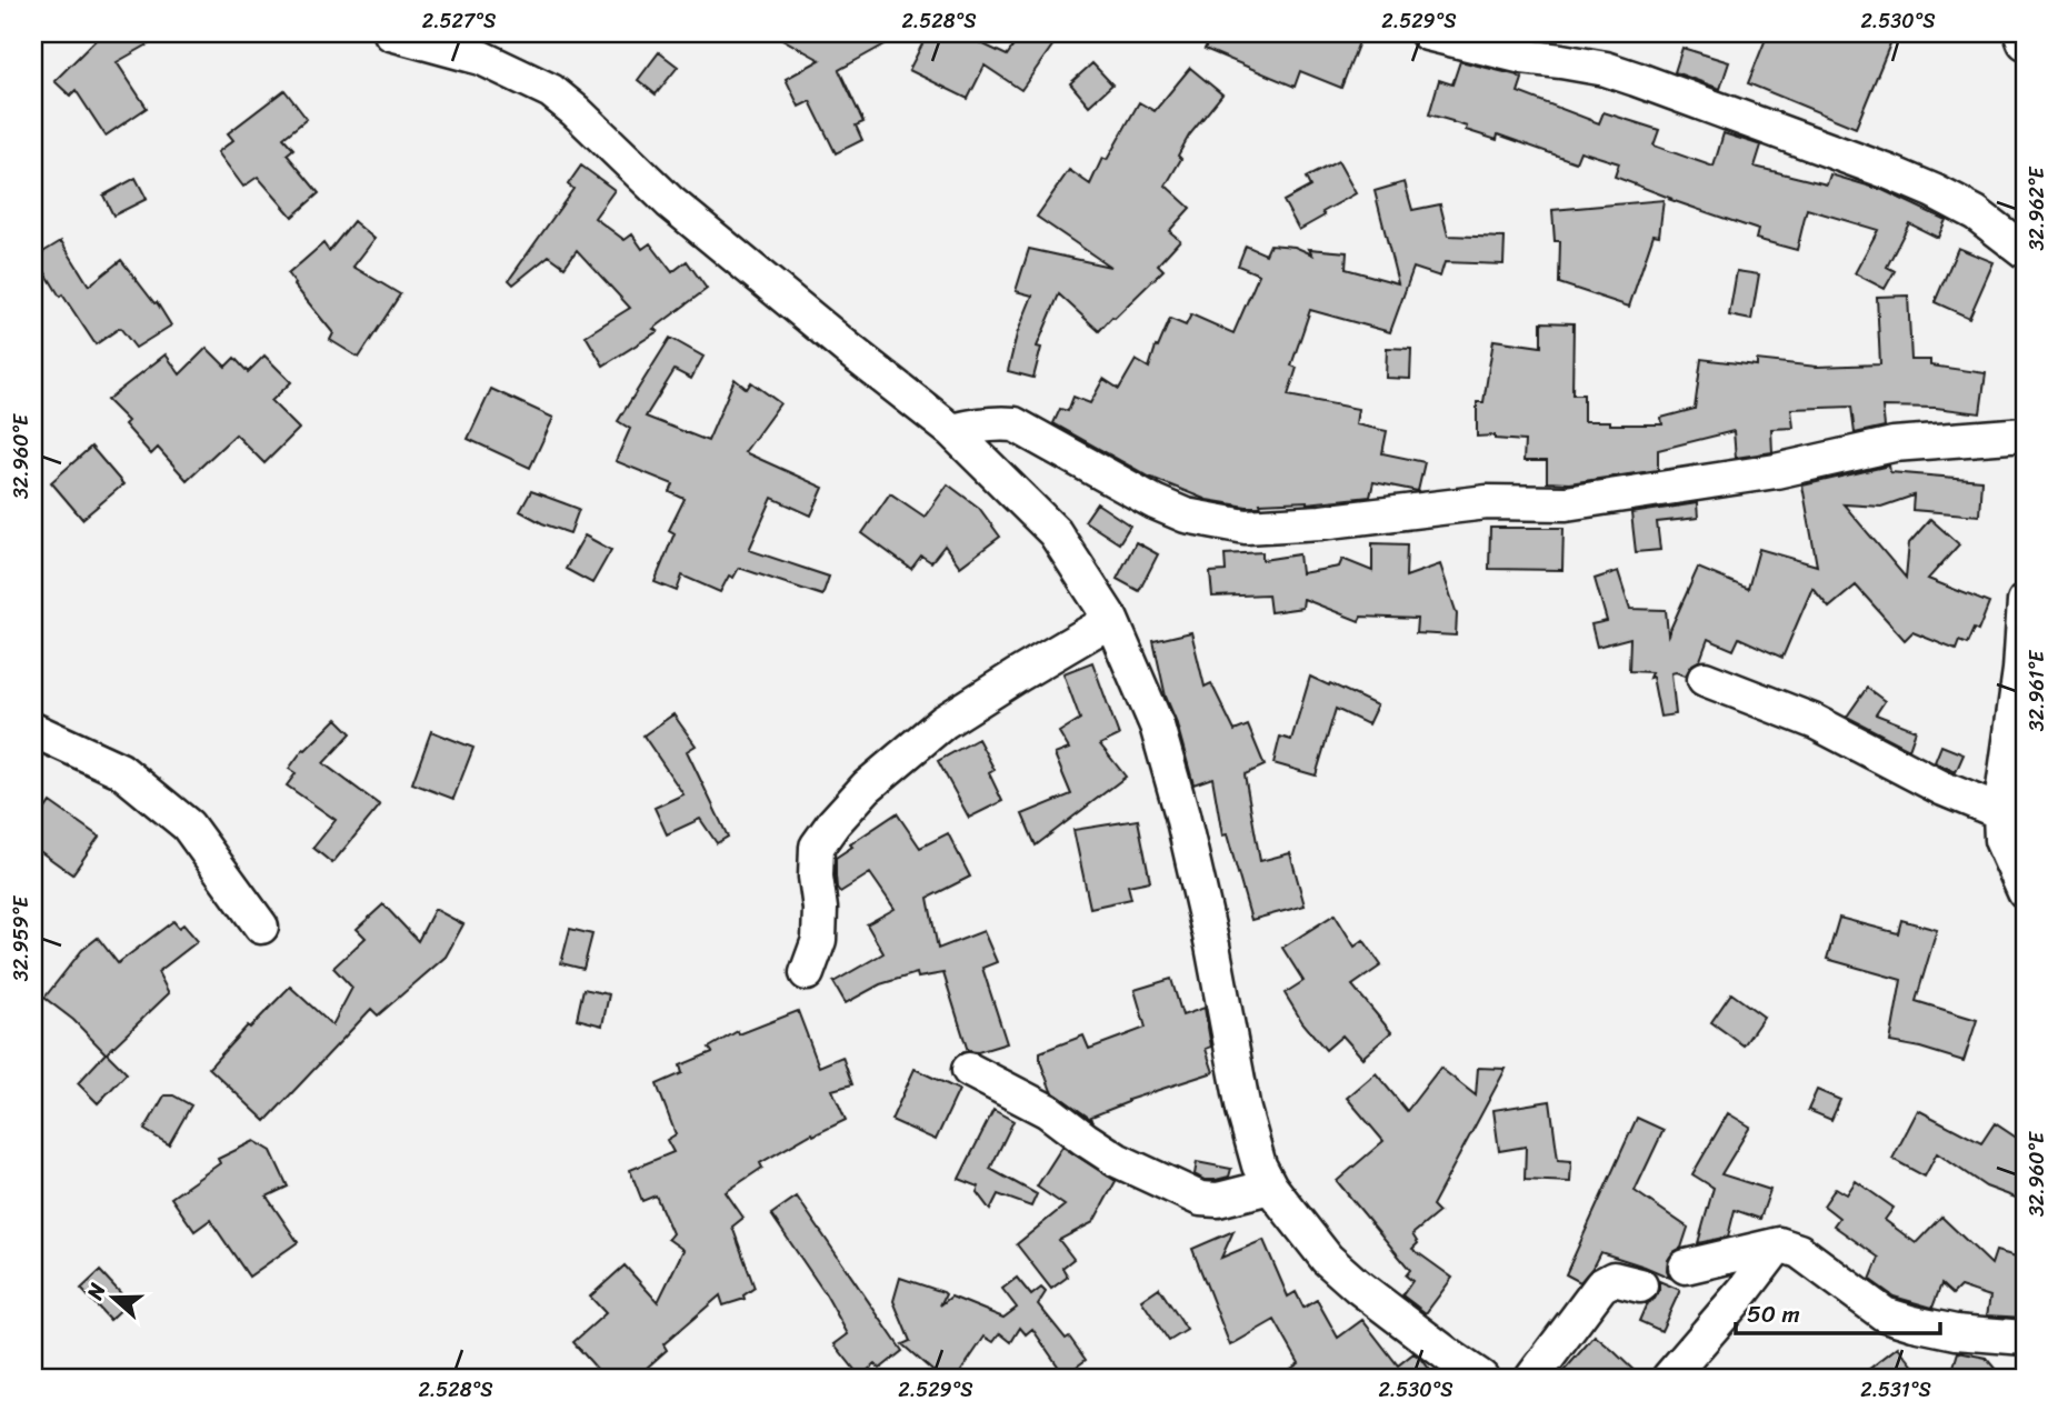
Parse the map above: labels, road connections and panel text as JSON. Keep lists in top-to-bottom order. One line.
{"scale_bar":"50 m","north":"left","coordinates":["2.527°S","2.528°S","2.529°S","2.530°S","32.962°E","32.960°E","32.961°E","32.959°E","2.531°S"]}
